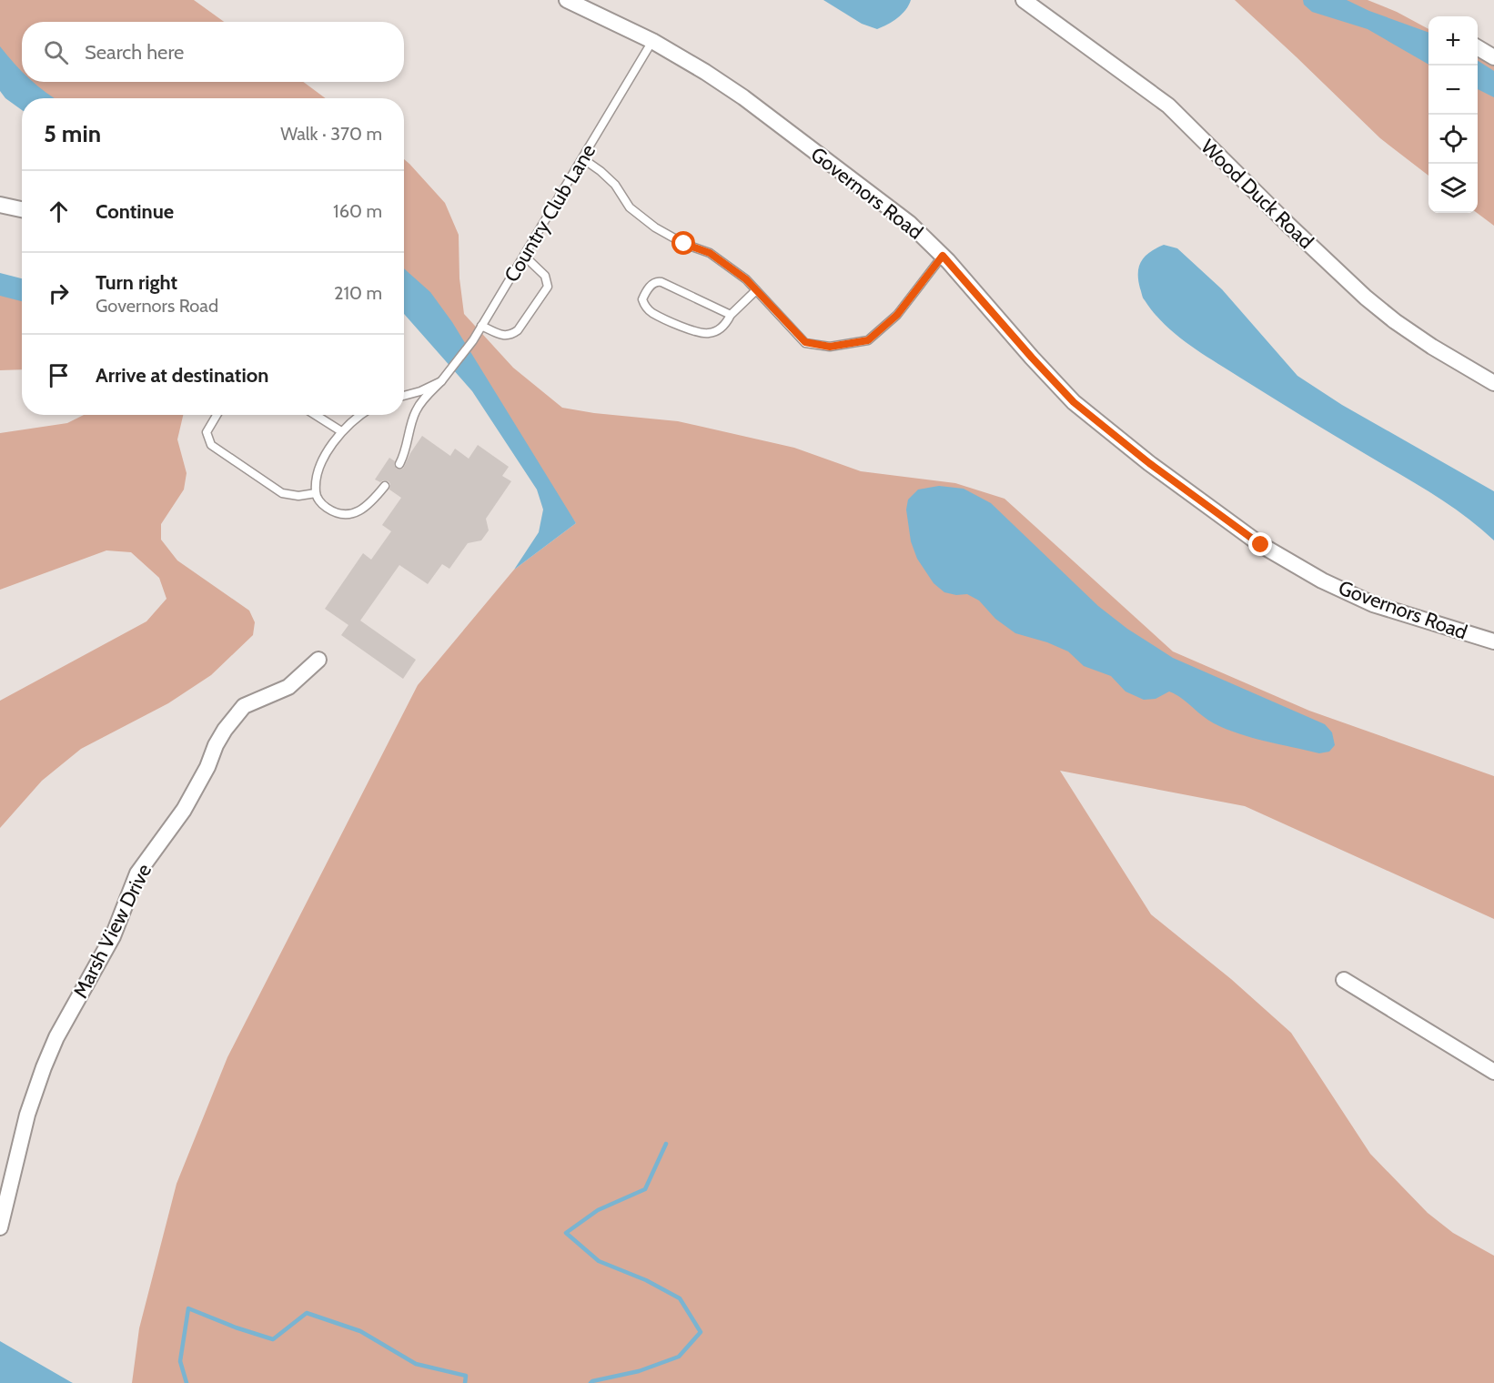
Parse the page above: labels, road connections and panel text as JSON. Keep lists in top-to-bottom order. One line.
{"streets":{"street":["Governors Road","Wood Duck Road","Marsh View Drive"],"lane":["Country Club Lane"]},"crossings":[["Governors Road","Country Club Lane"]],"page":{"map_buttons":["+","−"],"search":"Search here","heading":["5 min","Walk · 370 m"],"list":[["Continue","160 m"],["Turn right","Governors Road","210 m"],"Arrive at destination"]}}
